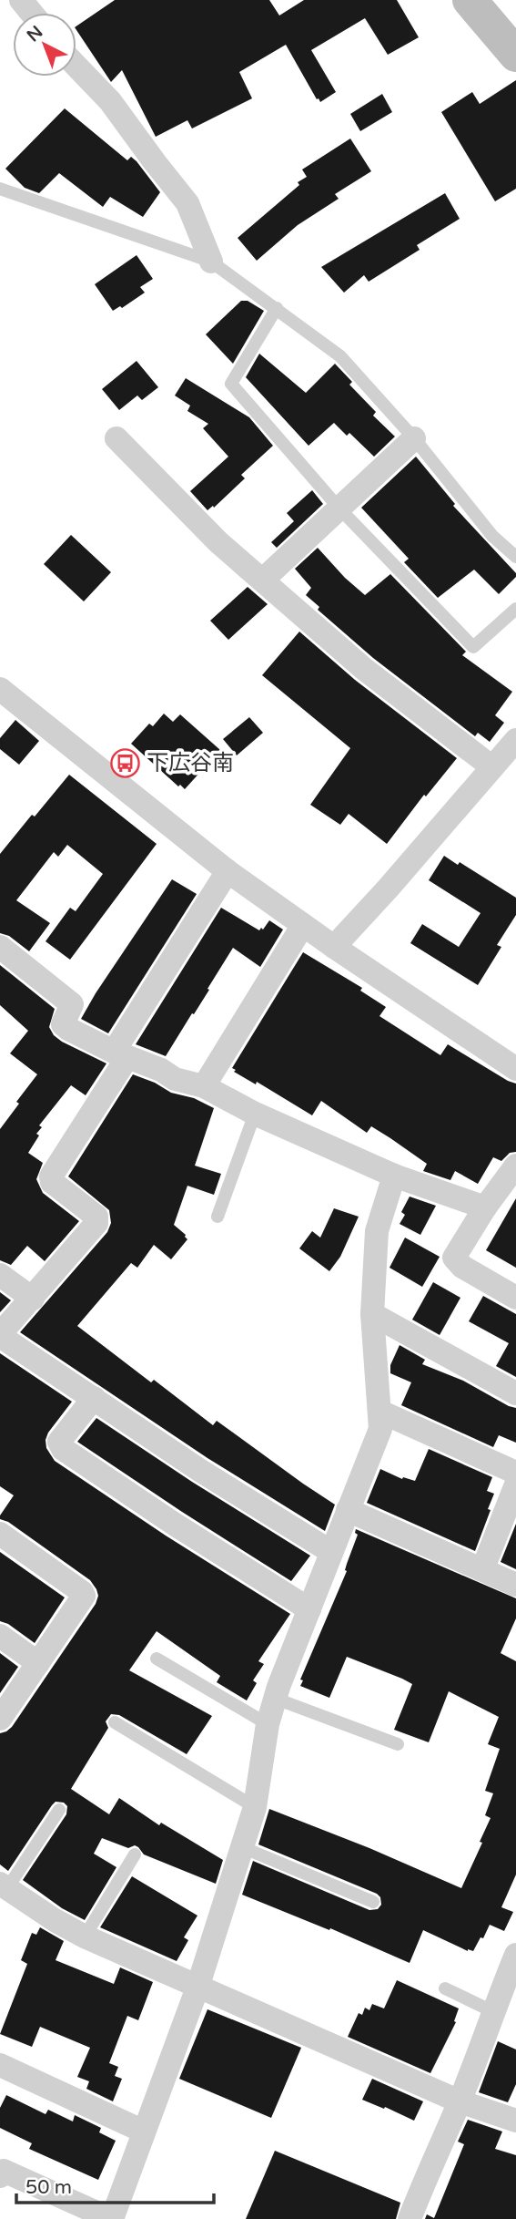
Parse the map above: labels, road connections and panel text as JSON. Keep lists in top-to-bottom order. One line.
{"places":{"bus stop":["下広谷南"]},"scale_bar":"50 m","north":"top left"}
